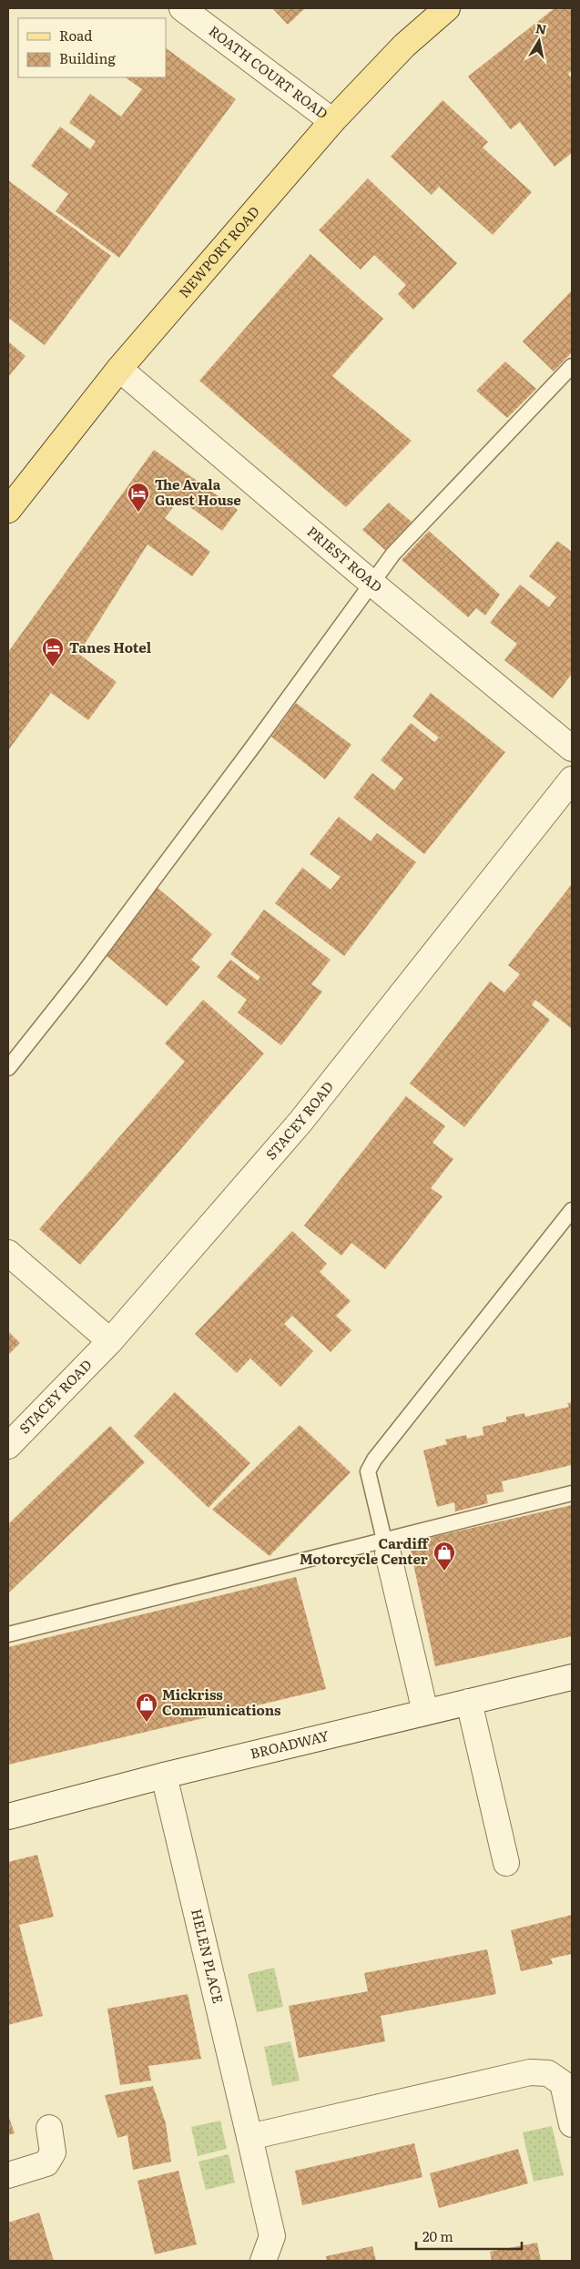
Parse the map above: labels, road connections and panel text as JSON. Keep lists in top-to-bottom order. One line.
{"streets":{"main road":["NEWPORT ROAD"],"street":["ROATH COURT ROAD","PRIEST ROAD","STACEY ROAD","BROADWAY","HELEN PLACE"]},"crossings":[["ROATH COURT ROAD","NEWPORT ROAD"],["NEWPORT ROAD","PRIEST ROAD"],["BROADWAY","HELEN PLACE"]],"places":{"hotel":["The Avala Guest House","Tanes Hotel"],"shop":["Cardiff Motorcycle Center","Mickriss Communications"]},"legend":["Road","Building"],"scale_bar":"20 m","north":"top"}
